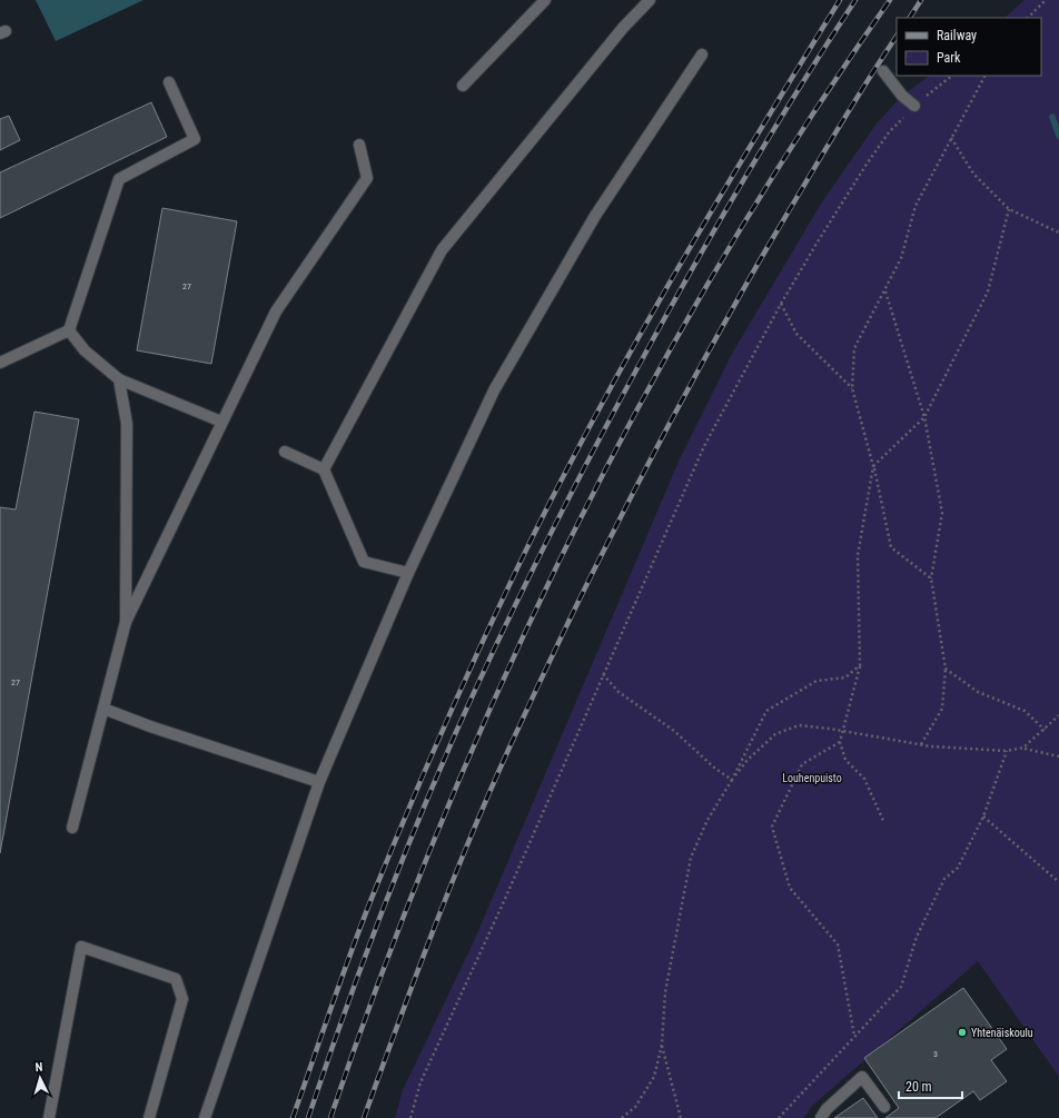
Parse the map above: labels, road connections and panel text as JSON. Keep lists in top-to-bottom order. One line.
{"parks":["Louhenpuisto"],"places":["Yhtenäiskoulu"],"house_numbers":["27","27","3"],"legend":["Railway","Park"],"scale_bar":"20 m","north":"top"}
